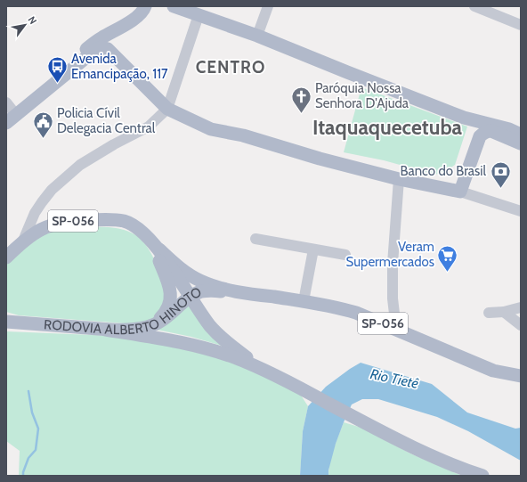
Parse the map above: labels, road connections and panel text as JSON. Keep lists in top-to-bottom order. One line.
{"streets":{"main road":["SP-056","RODOVIA ALBERTO HINOTO"]},"crossings":[["SP-056","RODOVIA ALBERTO HINOTO"]],"districts":["CENTRO","Itaquaquecetuba"],"water":["Rio Tietê"],"places":{"bus stop":["Avenida Emancipação, 117"],"church":["Paróquia Nossa Senhora D'Ajuda"],"public building":["Policia Cívil Delegacia Central"],"bank":["Banco do Brasil"],"supermarket":["Veram Supermercados"]},"north":"top right"}
